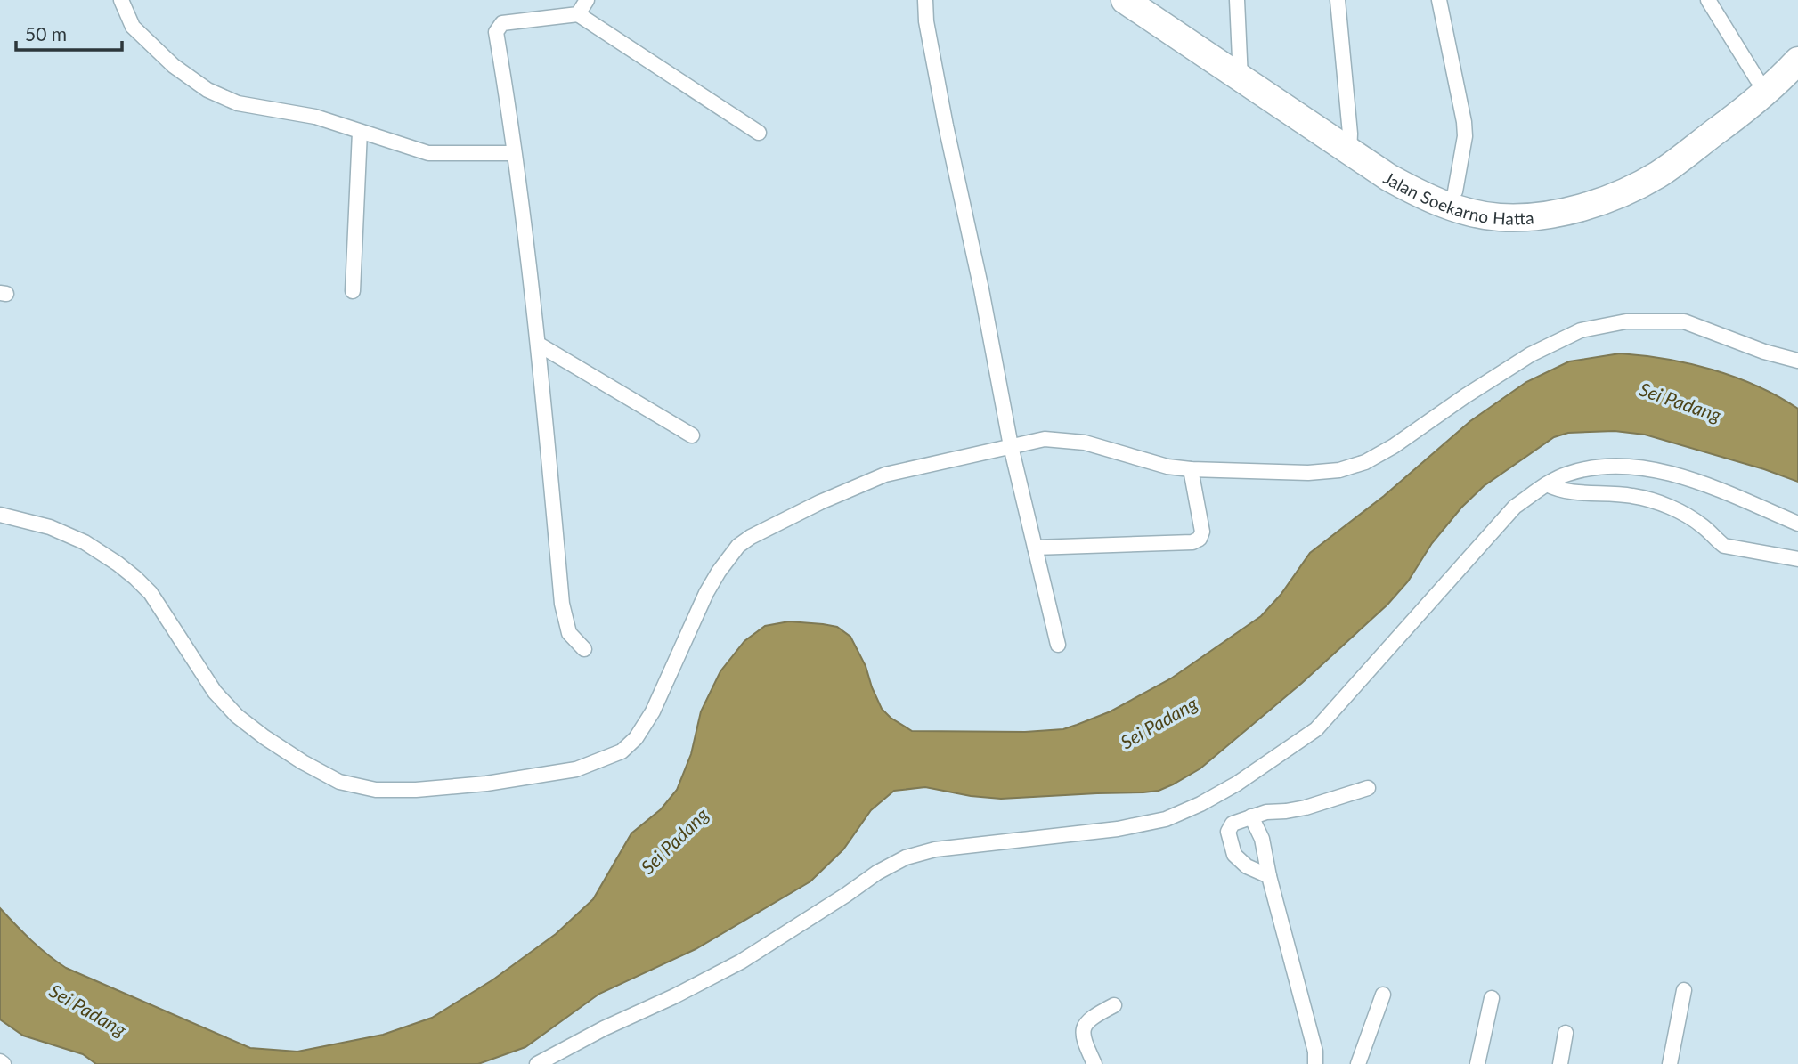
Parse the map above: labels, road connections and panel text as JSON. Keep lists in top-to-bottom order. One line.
{"streets":{"highway":["Jalan Soekarno Hatta"]},"water":["Sei Padang"],"scale_bar":"50 m"}
